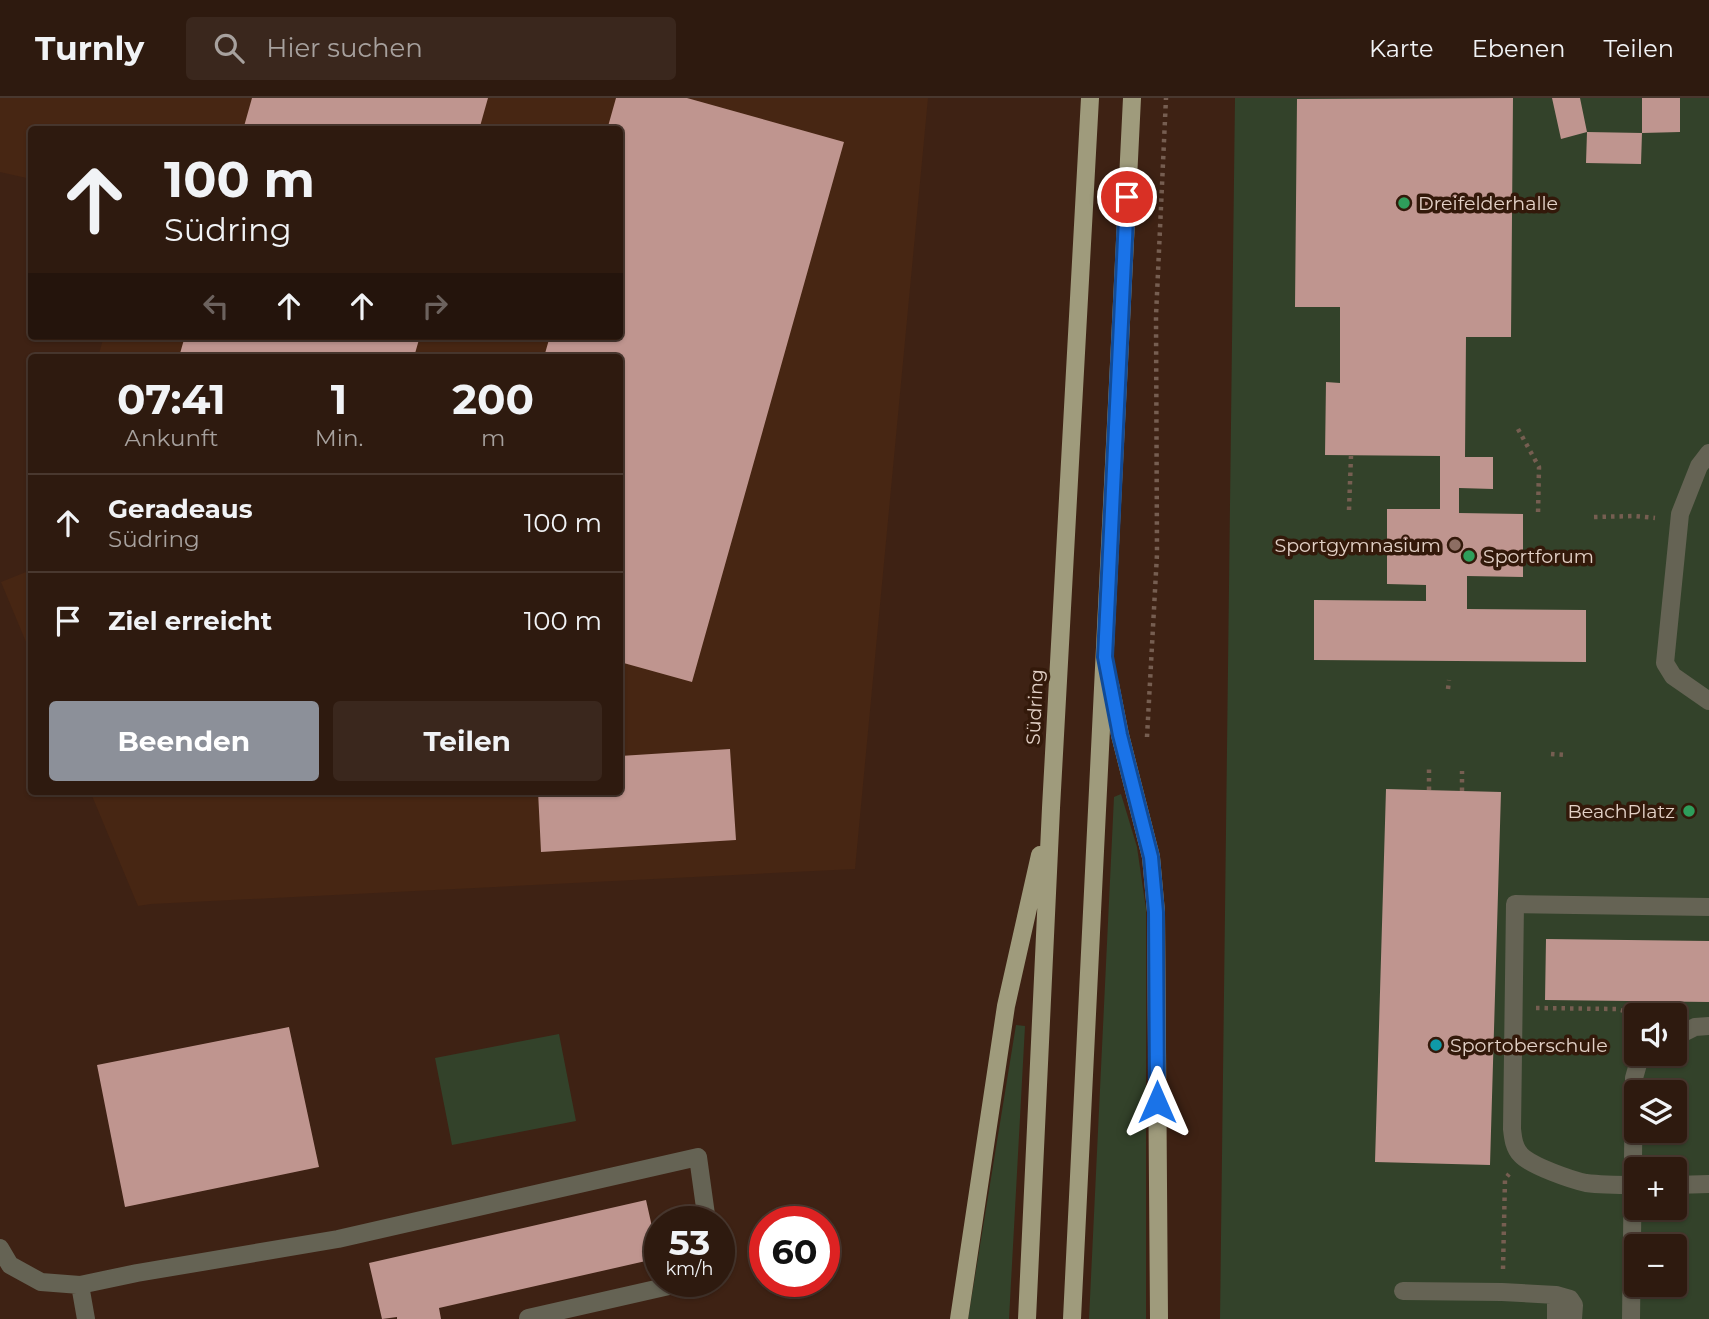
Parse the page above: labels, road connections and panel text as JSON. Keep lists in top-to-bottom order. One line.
{"streets":{"main road":["Südring"]},"places":["Dreifelderhalle","Sportgymnasium","Sportforum","BeachPlatz","Sportoberschule"],"page":{"header":"Turnly","search":"Hier suchen","nav":["Karte","Ebenen","Teilen"],"turn":["100 m","Südring"],"eta":["07:41","Ankunft","1","Min.","200","m"],"list":[{"name":"Geradeaus","note":"Südring","value":"100 m"},{"name":"Ziel erreicht","value":"100 m"}],"buttons":["Beenden","Teilen"],"map_buttons":["+","−"],"speed":"53 km/h","limit":"60"}}
